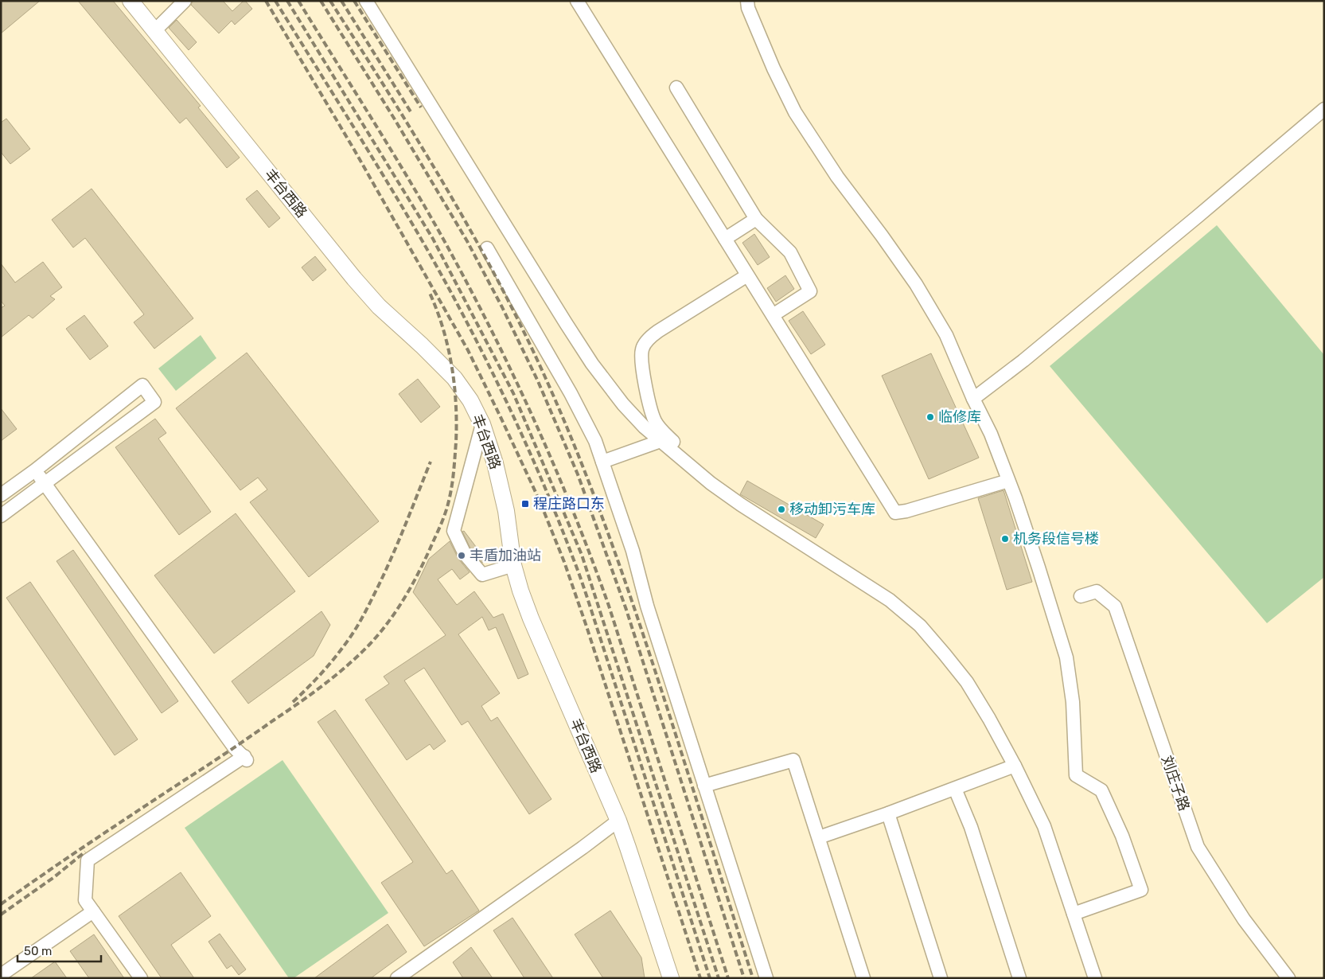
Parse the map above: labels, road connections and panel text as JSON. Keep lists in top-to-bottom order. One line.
{"streets":{"main road":["丰台西路"],"street":["刘庄子路"]},"places":{"other":["临修库","移动卸污车库","机务段信号楼","丰盾加油站"],"transit":["程庄路口东"]},"scale_bar":"50 m"}
